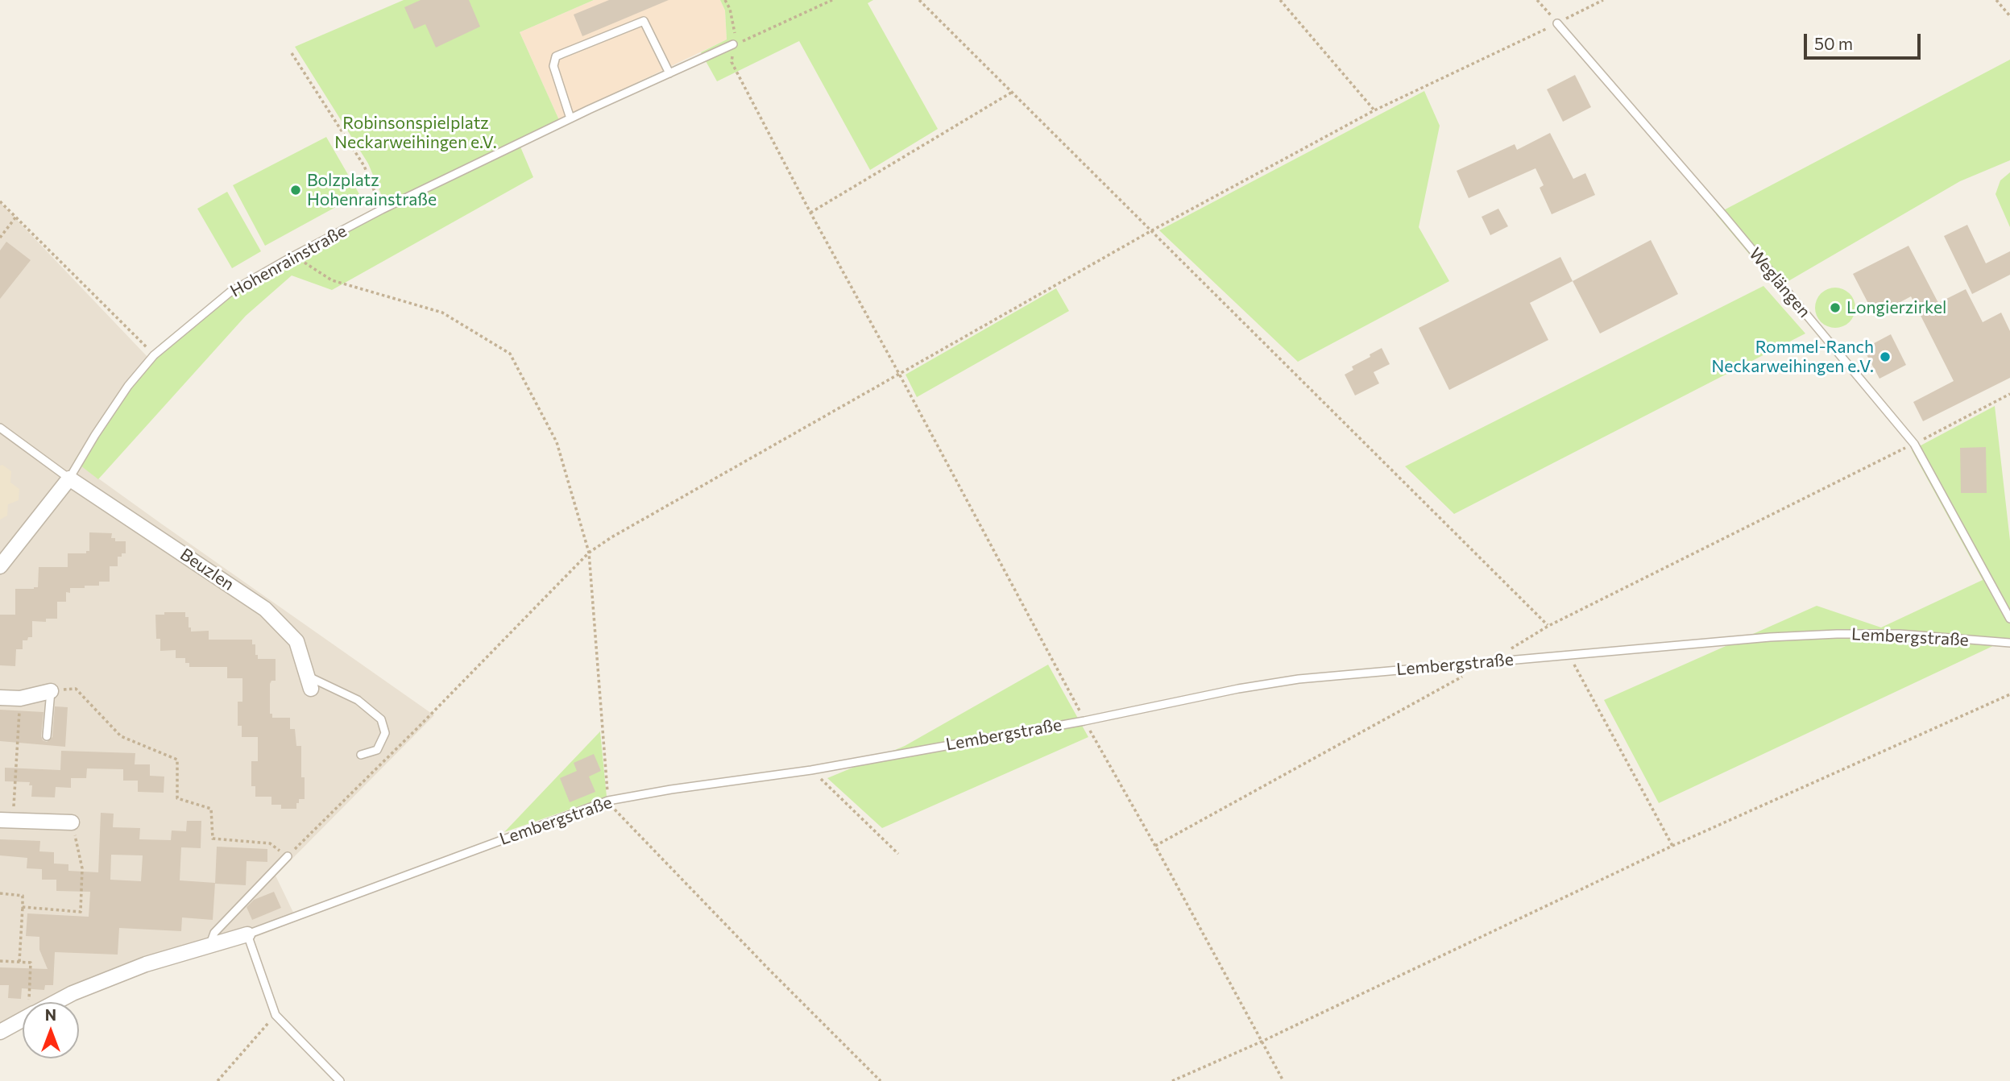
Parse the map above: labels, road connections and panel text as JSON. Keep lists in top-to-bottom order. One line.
{"streets":{"street":["Hohenrainstraße","Beuzlen","Lembergstraße"],"lane":["Weglängen"]},"crossings":[["Hohenrainstraße","Beuzlen"]],"parks":["Robinsonspielplatz Neckarweihingen e.V."],"places":["Bolzplatz Hohenrainstraße","Longierzirkel","Rommel-Ranch Neckarweihingen e.V."],"scale_bar":"50 m","north":"top"}
